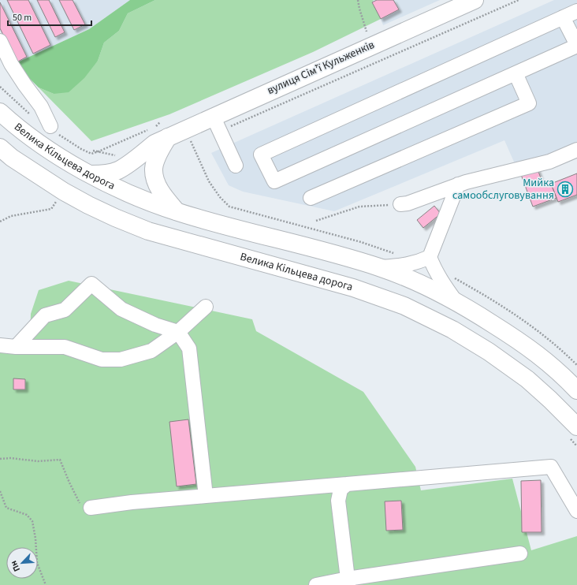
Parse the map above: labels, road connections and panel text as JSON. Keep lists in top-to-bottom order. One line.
{"streets":{"main road":["вулиця Сімʼї Кульженків","Велика Кільцева дорога"]},"crossings":[["вулиця Сімʼї Кульженків","Велика Кільцева дорога"]],"places":{"building":["Мийка самообслуговування"]},"scale_bar":"50 m","north":"bottom left"}
